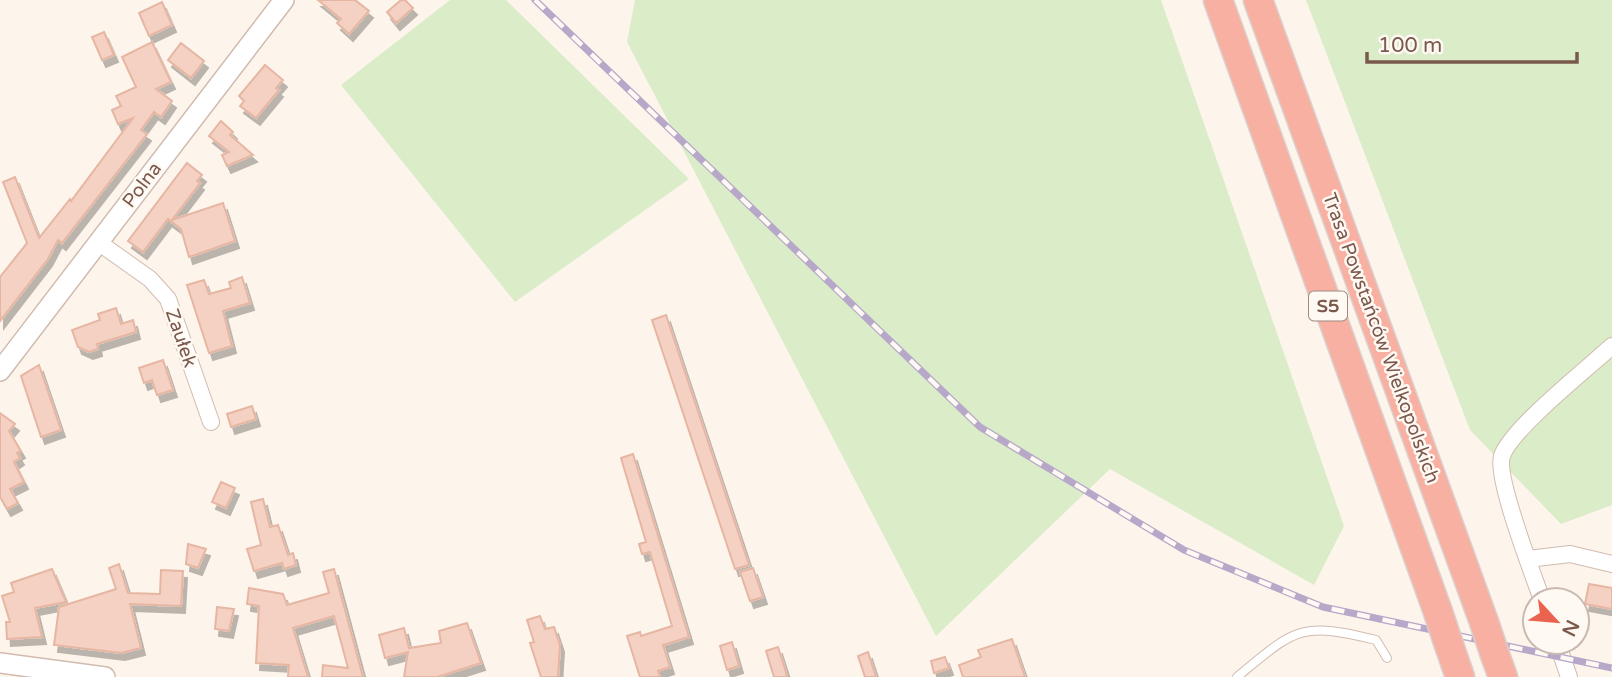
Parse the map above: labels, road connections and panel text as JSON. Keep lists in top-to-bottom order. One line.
{"streets":{"highway":["S5","Trasa Powstańców Wielkopolskich"],"street":["Polna","Zaułek"]},"crossings":[["Polna","Zaułek"]],"scale_bar":"100 m","north":"bottom right"}
